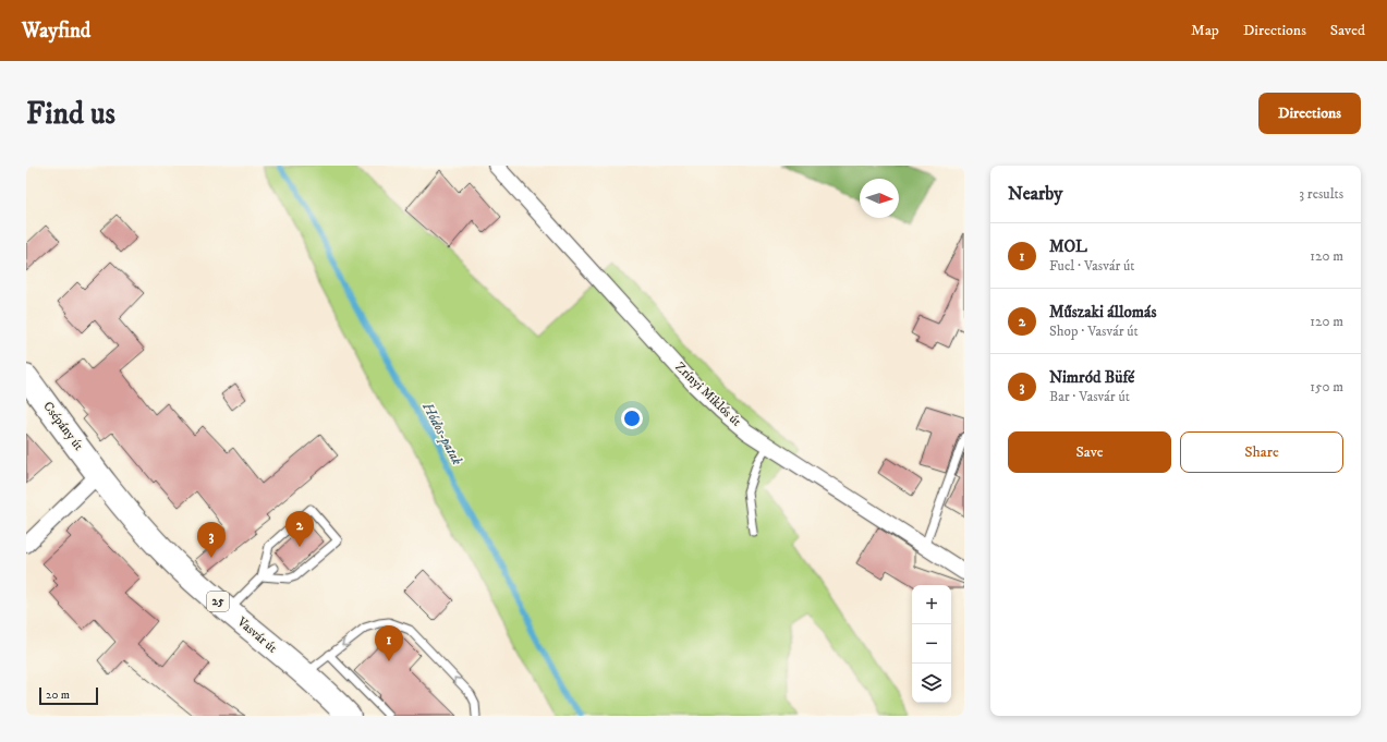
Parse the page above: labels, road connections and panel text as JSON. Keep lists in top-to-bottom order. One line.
{"streets":{"main road":["Csépány út","25","Vasvár út"],"street":["Zrínyi Miklós út"]},"crossings":[["Csépány út","Vasvár út"]],"water":["Hódos-patak"],"scale_bar":"20 m","north":"right","page":{"header":"Wayfind","nav":["Map","Directions","Saved"],"buttons":["Directions",["Save","Share"]],"title":"Find us","heading":["Nearby","3 results"],"list":[{"mark":"1","name":"MOL","note":"Fuel · Vasvár út","value":"120 m"},{"mark":"2","name":"Műszaki állomás","note":"Shop · Vasvár út","value":"120 m"},{"mark":"3","name":"Nimród Büfé","note":"Bar · Vasvár út","value":"150 m"}],"pins":["2","3","1"],"map_buttons":["+","−"],"scale":"20 m"}}
